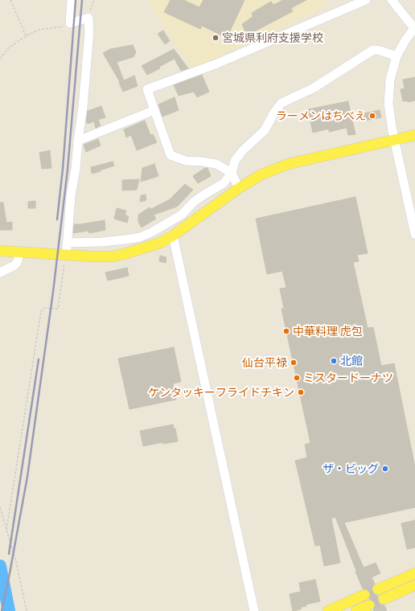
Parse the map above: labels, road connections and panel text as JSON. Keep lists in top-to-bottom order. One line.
{"places":["宮城県利府支援学校","ラーメンはちべえ","中華料理 虎包","北館","仙台平禄","ミスタードーナツ","ケンタッキーフライドチキン","ザ・ビッグ"]}
